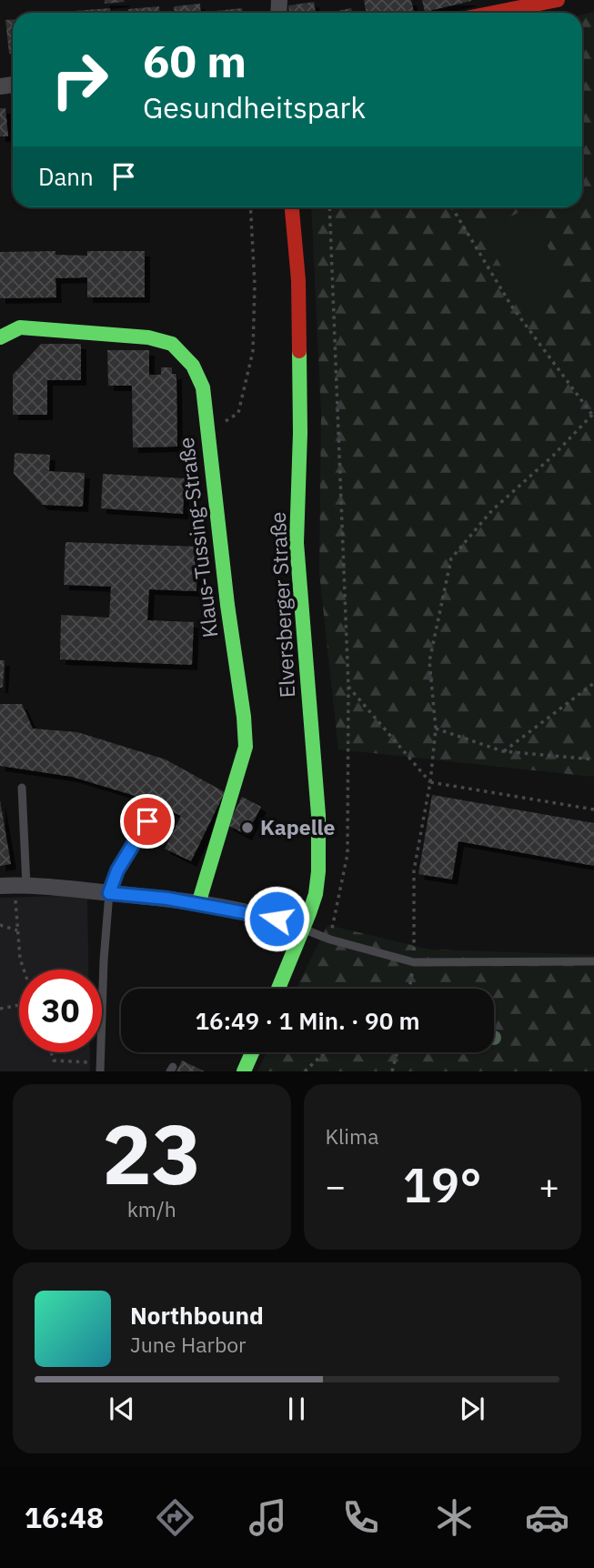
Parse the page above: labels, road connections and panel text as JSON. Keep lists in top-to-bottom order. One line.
{"streets":{"main road":["Klaus-Tussing-Straße","Elversberger Straße"]},"places":["Kapelle"],"page":{"turn":["60 m","Gesundheitspark"],"then":"Dann","limit":"30","trip":"16:49 · 1 Min. · 90 m","tile":[["23","km/h"],"Klima"],"heat":["−","19°","+"],"song":["Northbound","June Harbor"],"tabs":"16:48"}}
